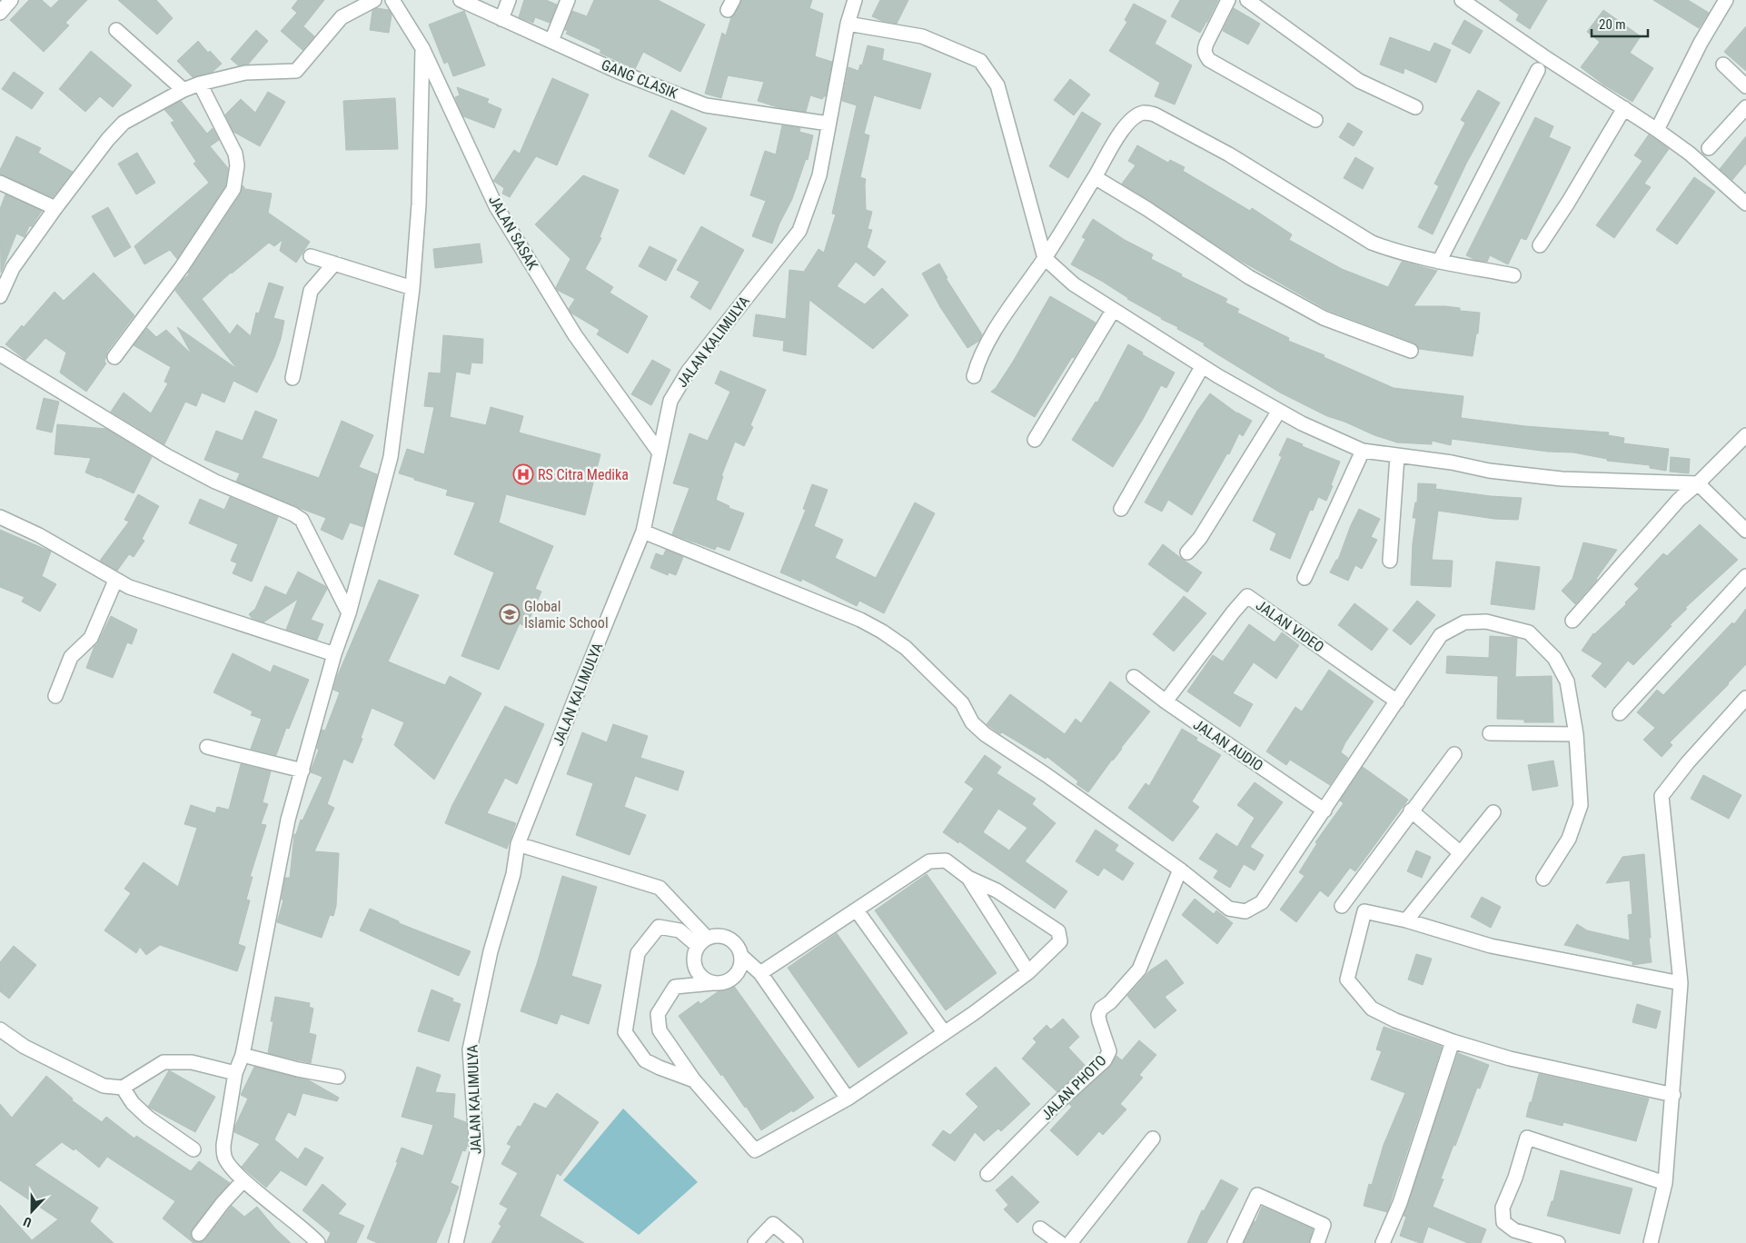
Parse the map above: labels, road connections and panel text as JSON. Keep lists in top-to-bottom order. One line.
{"streets":{"street":["GANG CLASIK","JALAN SASAK","JALAN KALIMULYA","JALAN VIDEO","JALAN AUDIO","JALAN PHOTO"]},"crossings":[["GANG CLASIK","JALAN KALIMULYA"],["JALAN SASAK","JALAN KALIMULYA"],["JALAN VIDEO","JALAN AUDIO"]],"places":{"hospital":["RS Citra Medika"],"school or university":["Global Islamic School"]},"scale_bar":"20 m","north":"bottom"}
